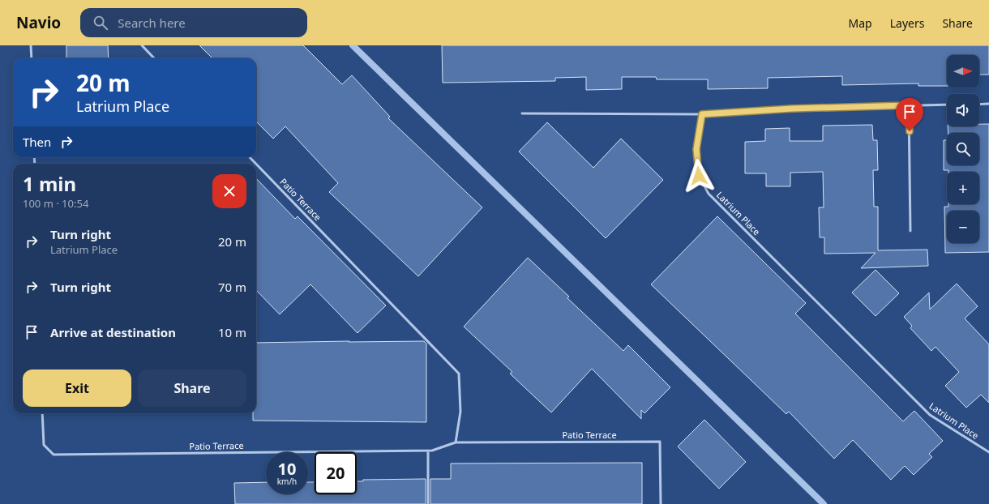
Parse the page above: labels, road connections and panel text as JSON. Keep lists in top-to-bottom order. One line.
{"streets":{"lane":["Patio Terrace","Latrium Place"]},"north":"right","page":{"header":"Navio","search":"Search here","nav":["Map","Layers","Share"],"map_buttons":["+","−"],"turn":["20 m","Latrium Place"],"then":"Then","heading":["1 min","100 m · 10:54"],"list":[{"name":"Turn right","note":"Latrium Place","value":"20 m"},{"name":"Turn right","value":"70 m"},{"name":"Arrive at destination","value":"10 m"}],"buttons":["Exit","Share"],"speed":"10 km/h","limit":"20"}}
